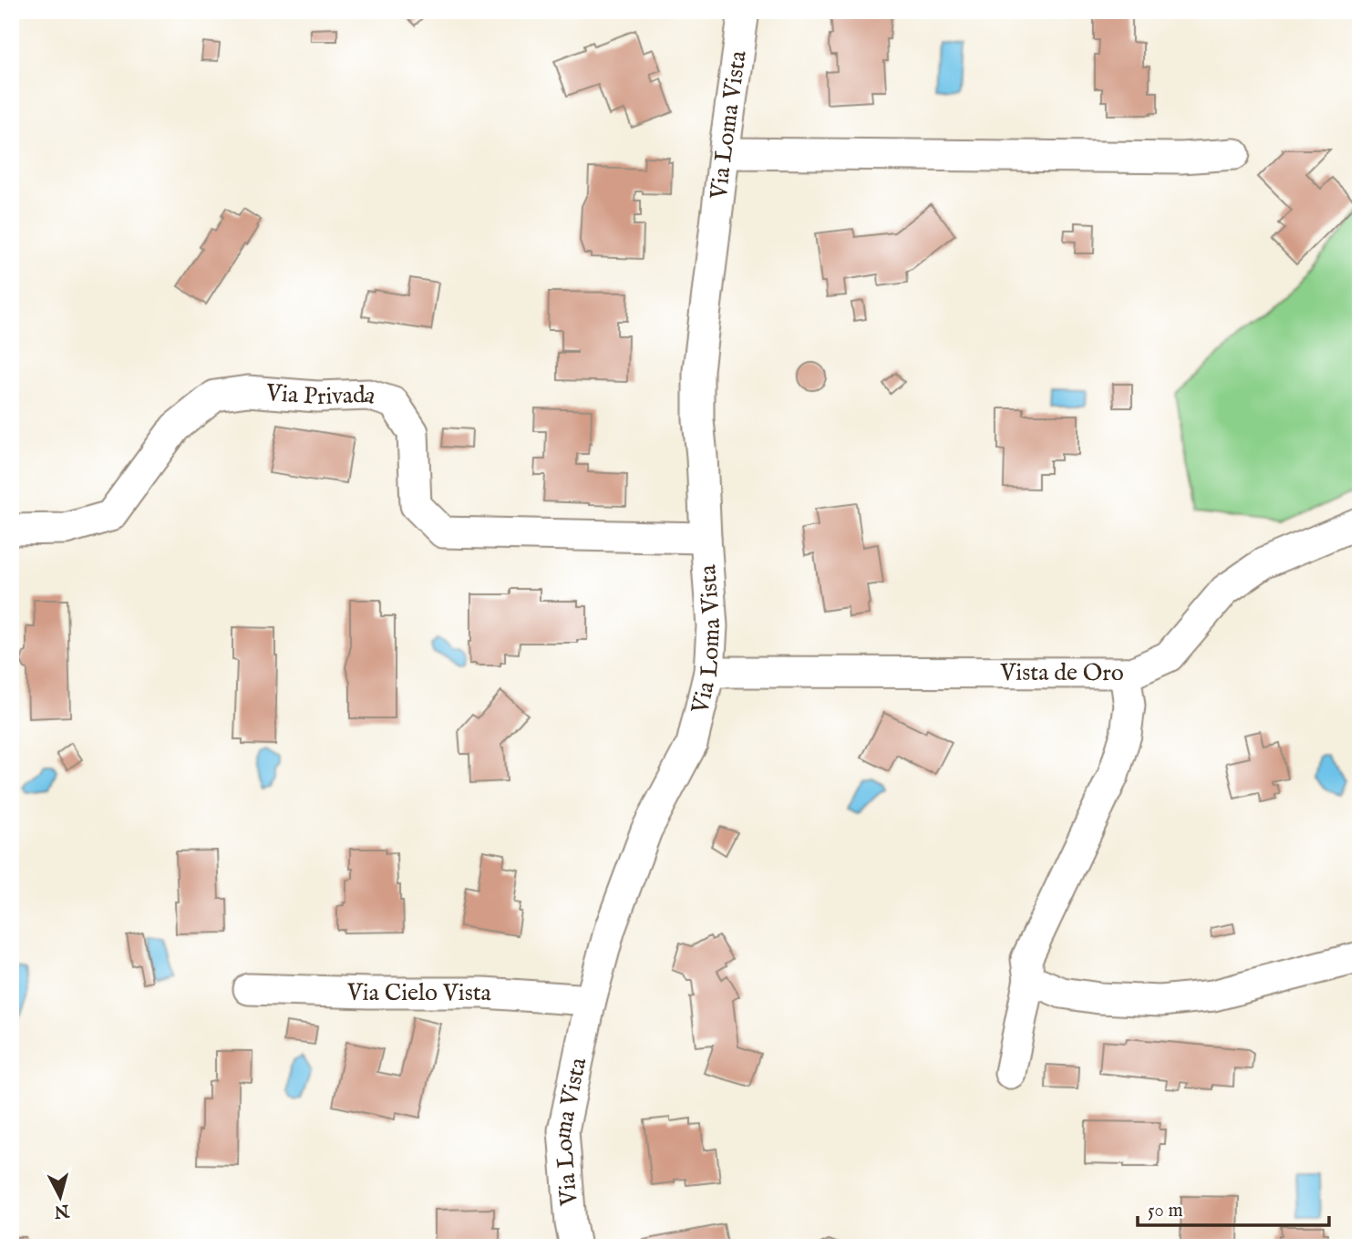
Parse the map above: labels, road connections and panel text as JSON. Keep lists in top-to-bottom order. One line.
{"streets":{"street":["Via Loma Vista","Via Privada","Vista de Oro","Via Cielo Vista"]},"crossings":[["Via Loma Vista","Via Privada"],["Via Loma Vista","Vista de Oro"],["Via Loma Vista","Via Cielo Vista"]],"scale_bar":"50 m","north":"bottom"}
